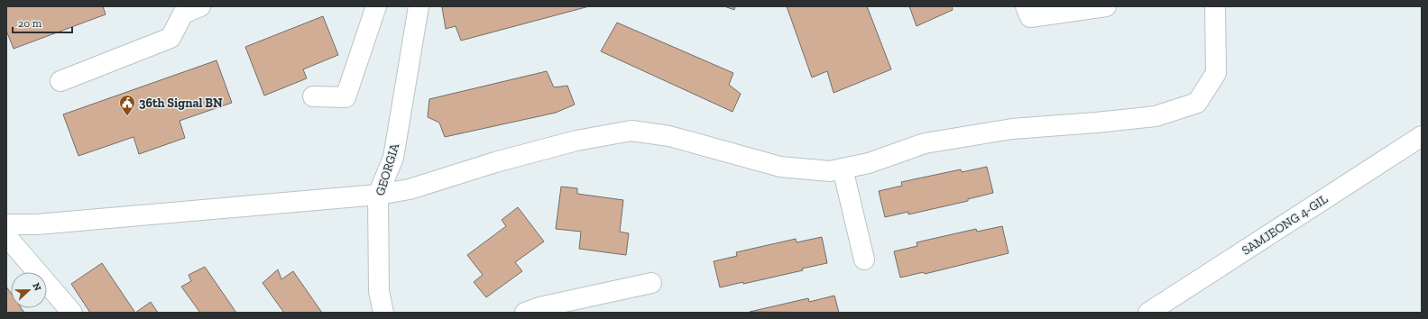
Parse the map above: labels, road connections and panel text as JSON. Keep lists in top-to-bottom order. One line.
{"streets":{"street":["GEORGIA","SAMJEONG 4-GIL"]},"places":{"public building":["36th Signal BN"]},"scale_bar":"20 m","north":"right"}
